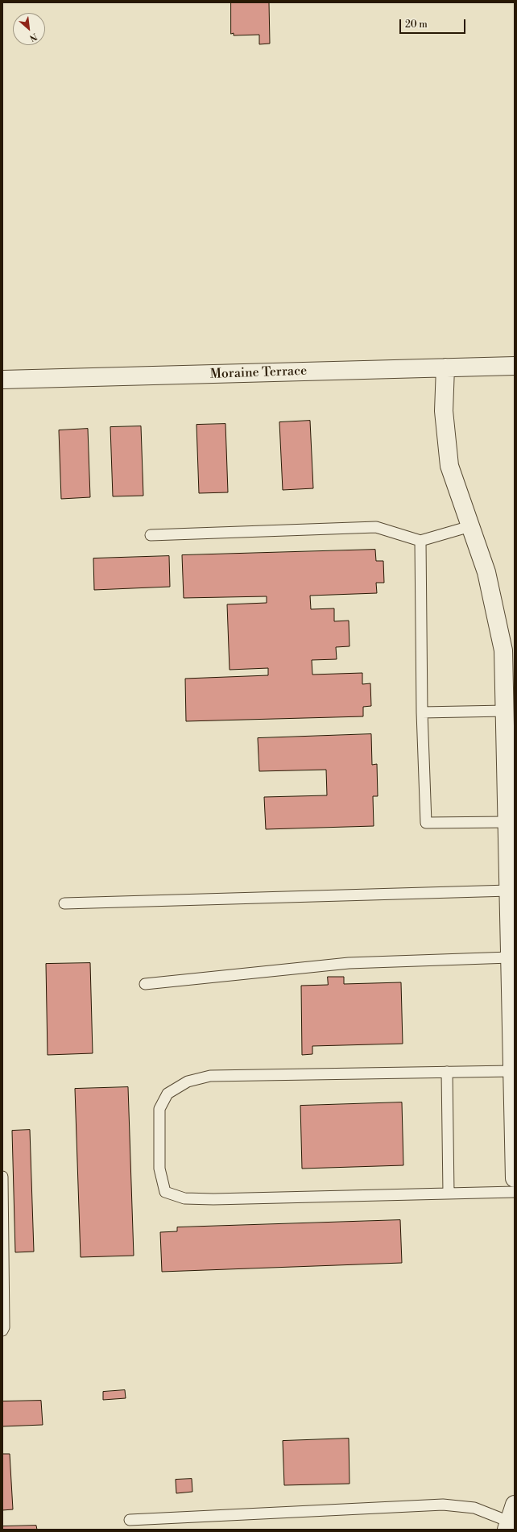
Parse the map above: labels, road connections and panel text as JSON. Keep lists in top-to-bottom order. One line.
{"streets":{"street":["Moraine Terrace"]},"scale_bar":"20 m","north":"bottom right"}
